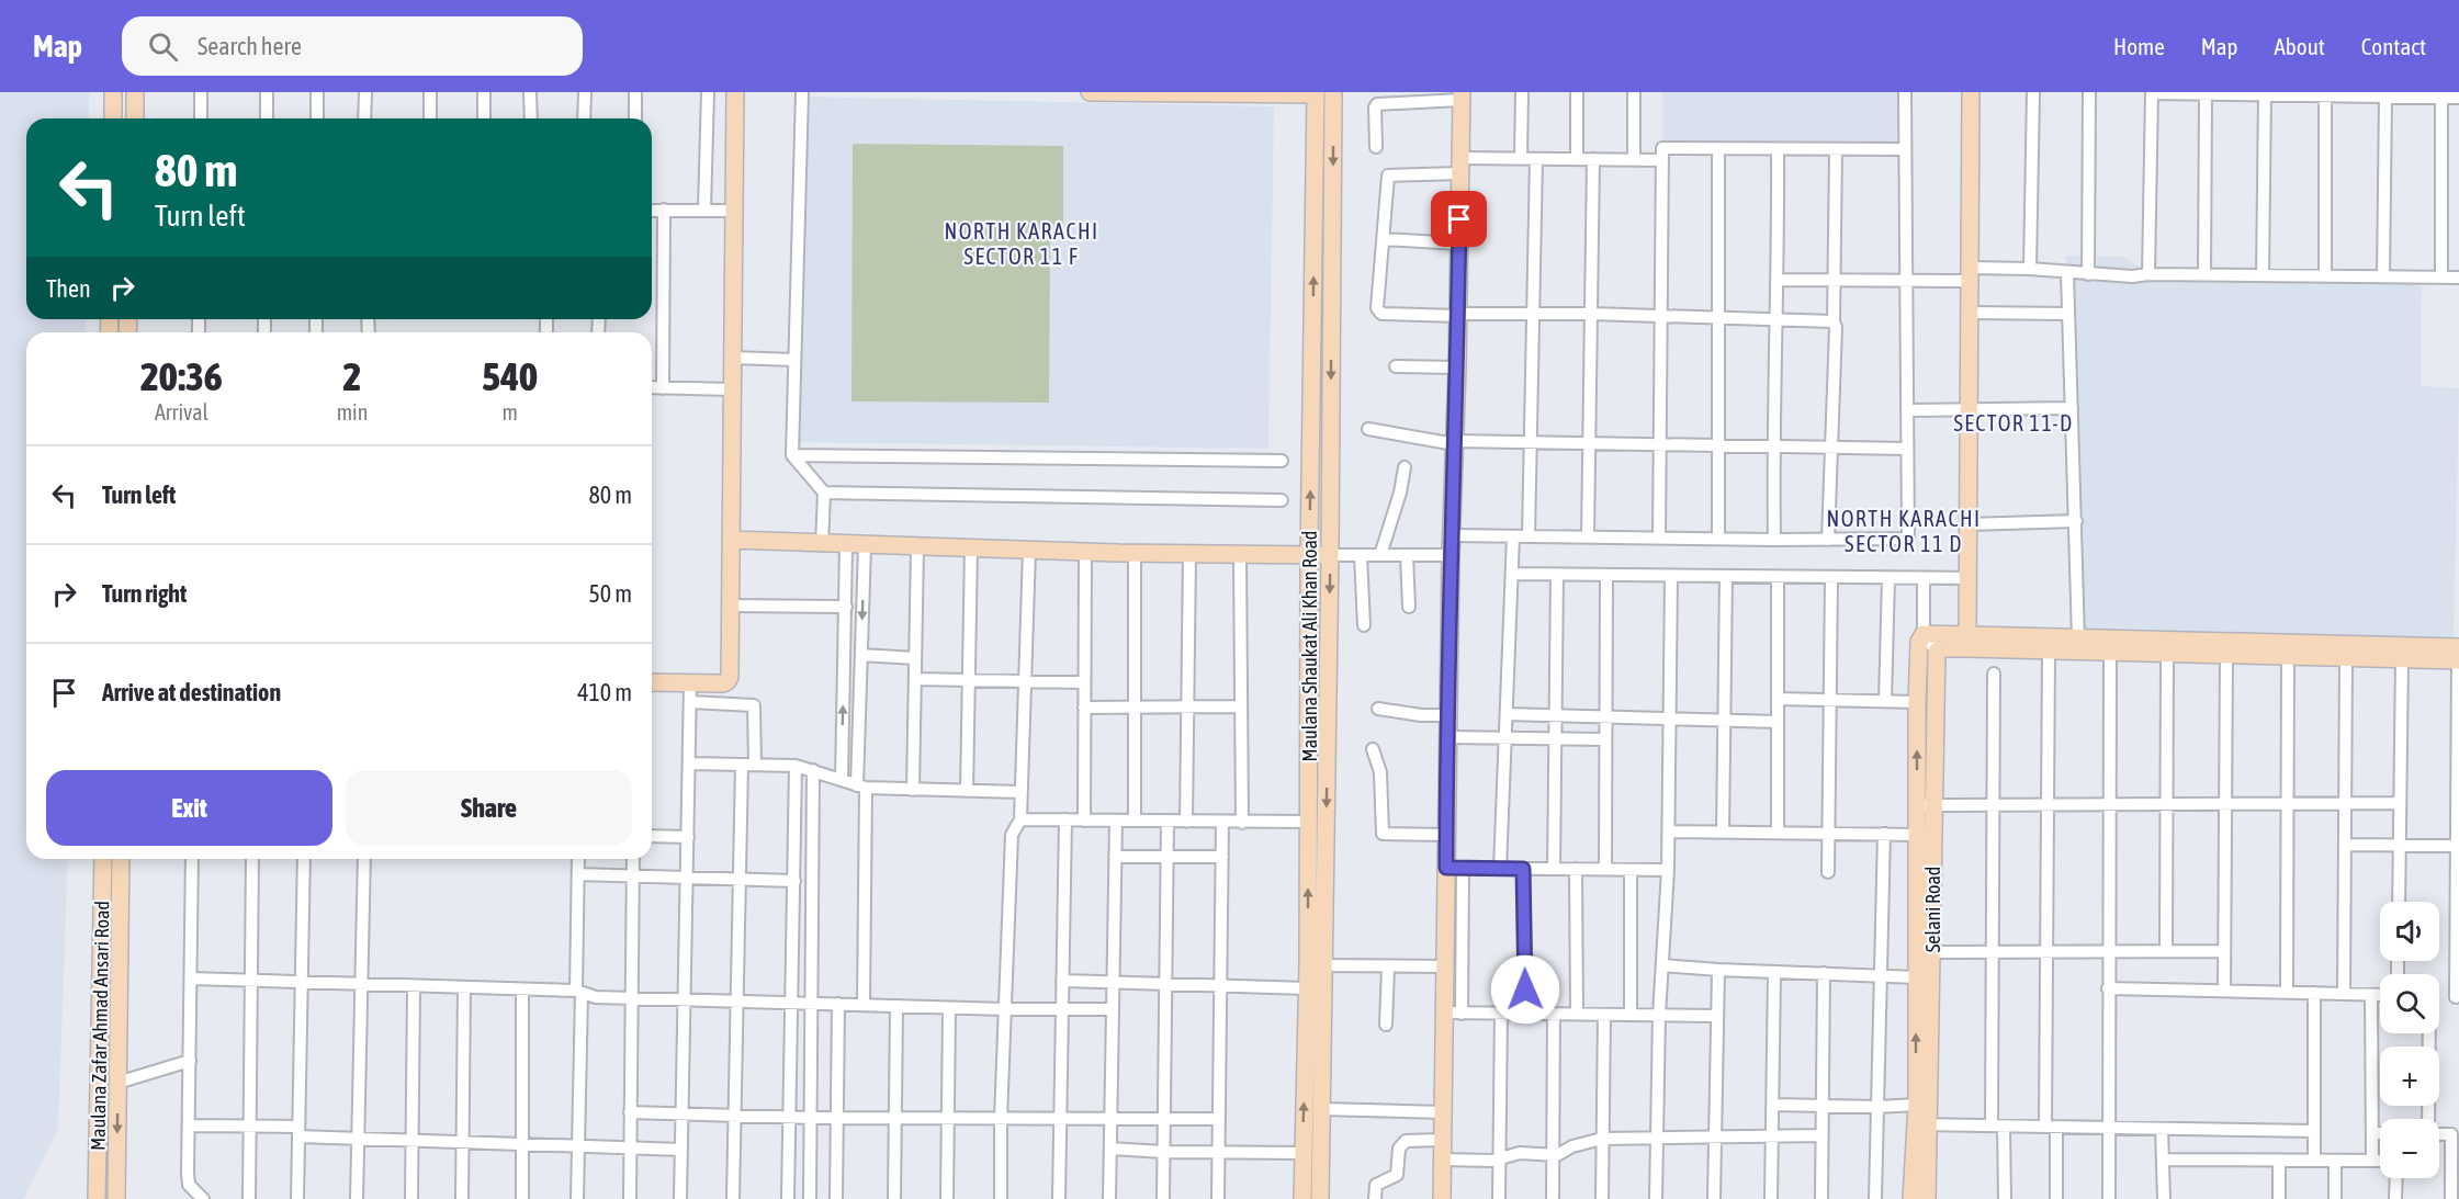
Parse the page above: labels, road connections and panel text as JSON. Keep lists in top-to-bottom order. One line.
{"streets":{"street":["Maulana Shaukat Ali Khan Road","Selani Road","Maulana Zafar Ahmad Ansari Road"]},"districts":["NORTH KARACHI SECTOR 11 F","SECTOR 11-D","NORTH KARACHI SECTOR 11 D"],"page":{"header":"Map","search":"Search here","nav":["Home","Map","About","Contact"],"turn":["80 m","Turn left"],"then":"Then","eta":["20:36","Arrival","2","min","540","m"],"list":[{"name":"Turn left","value":"80 m"},{"name":"Turn right","value":"50 m"},{"name":"Arrive at destination","value":"410 m"}],"buttons":["Exit","Share"],"map_buttons":["+","−"]}}
